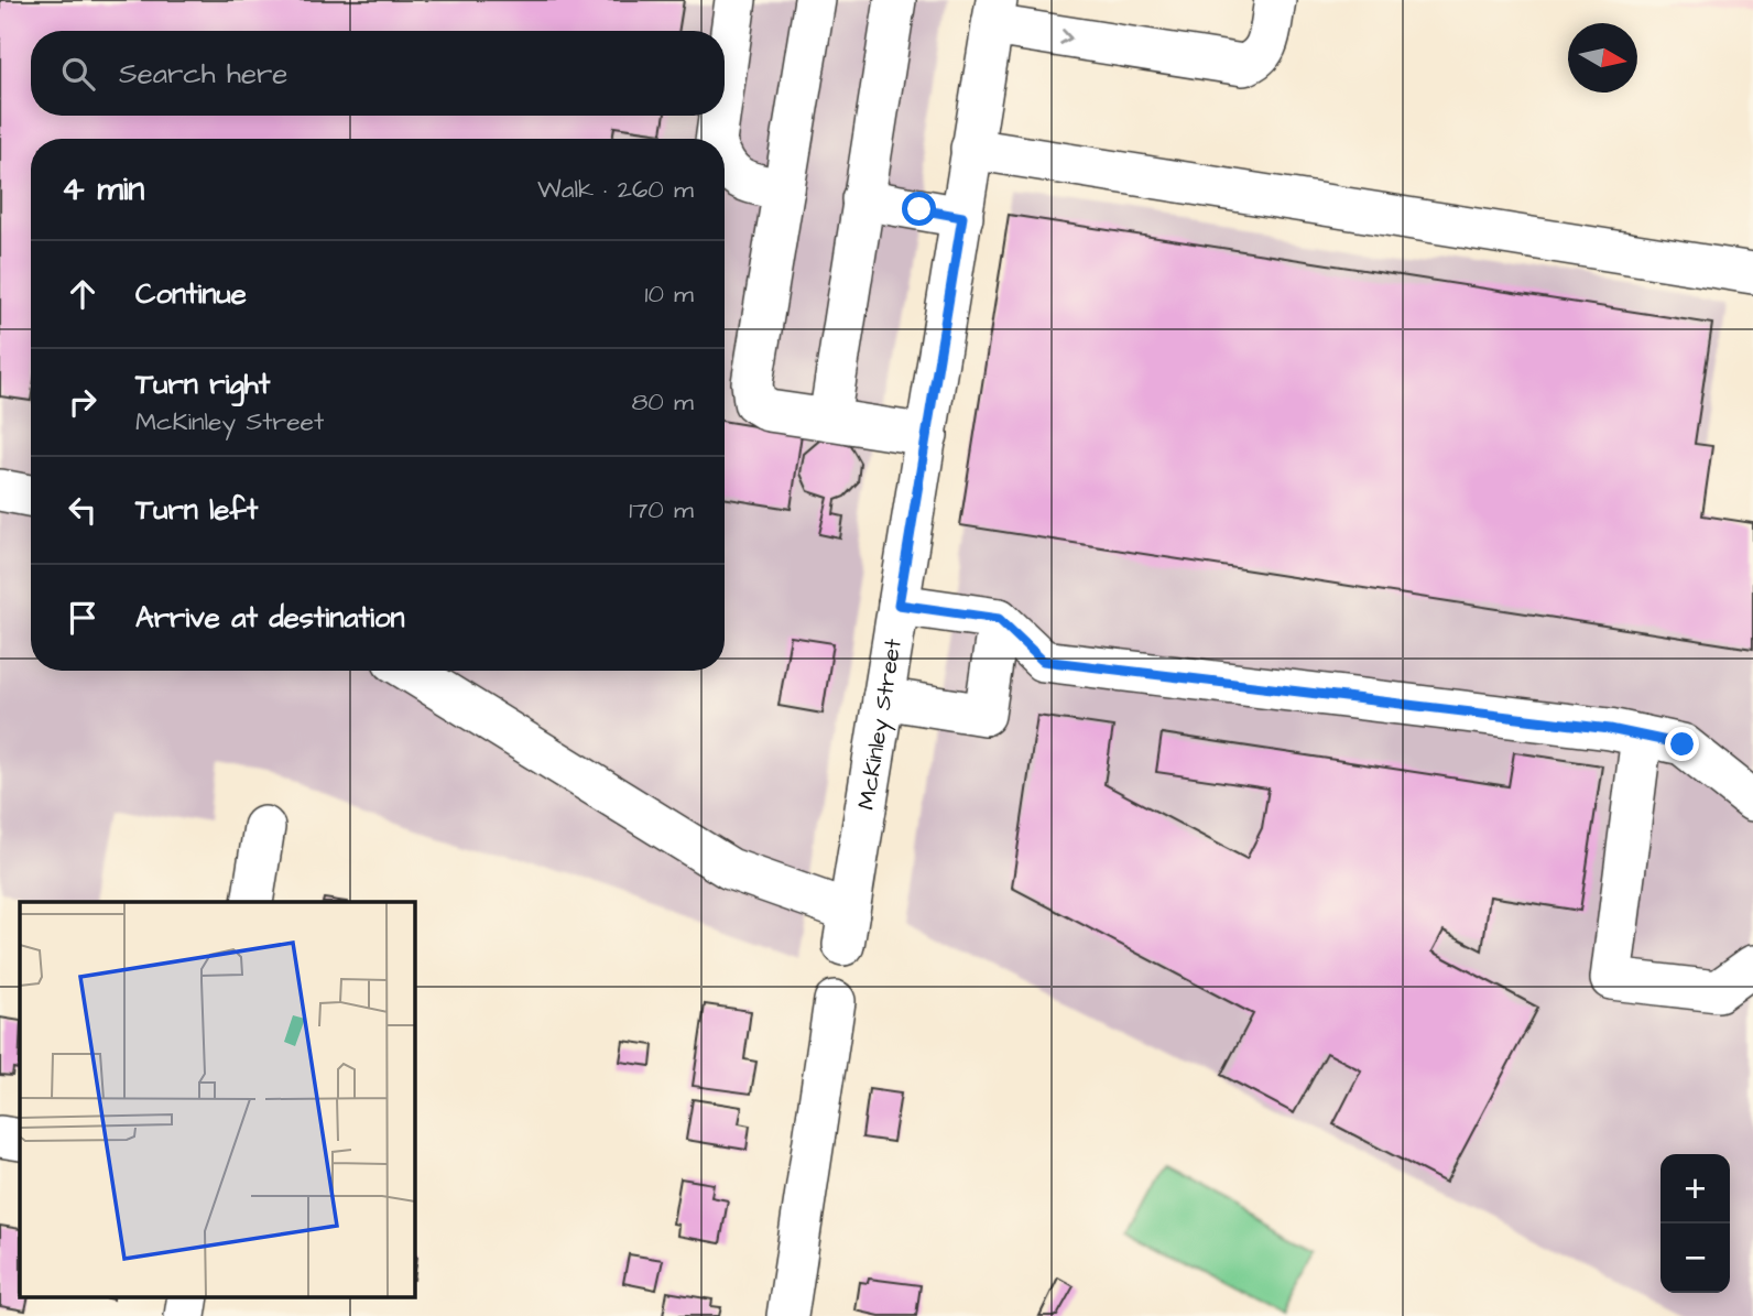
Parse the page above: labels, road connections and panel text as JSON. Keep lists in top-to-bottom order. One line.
{"streets":{"street":["McKinley Street"]},"north":"right","page":{"search":"Search here","heading":["4 min","Walk · 260 m"],"list":[["Continue","10 m"],["Turn right","McKinley Street","80 m"],["Turn left","170 m"],"Arrive at destination"],"map_buttons":["+","−"]}}
